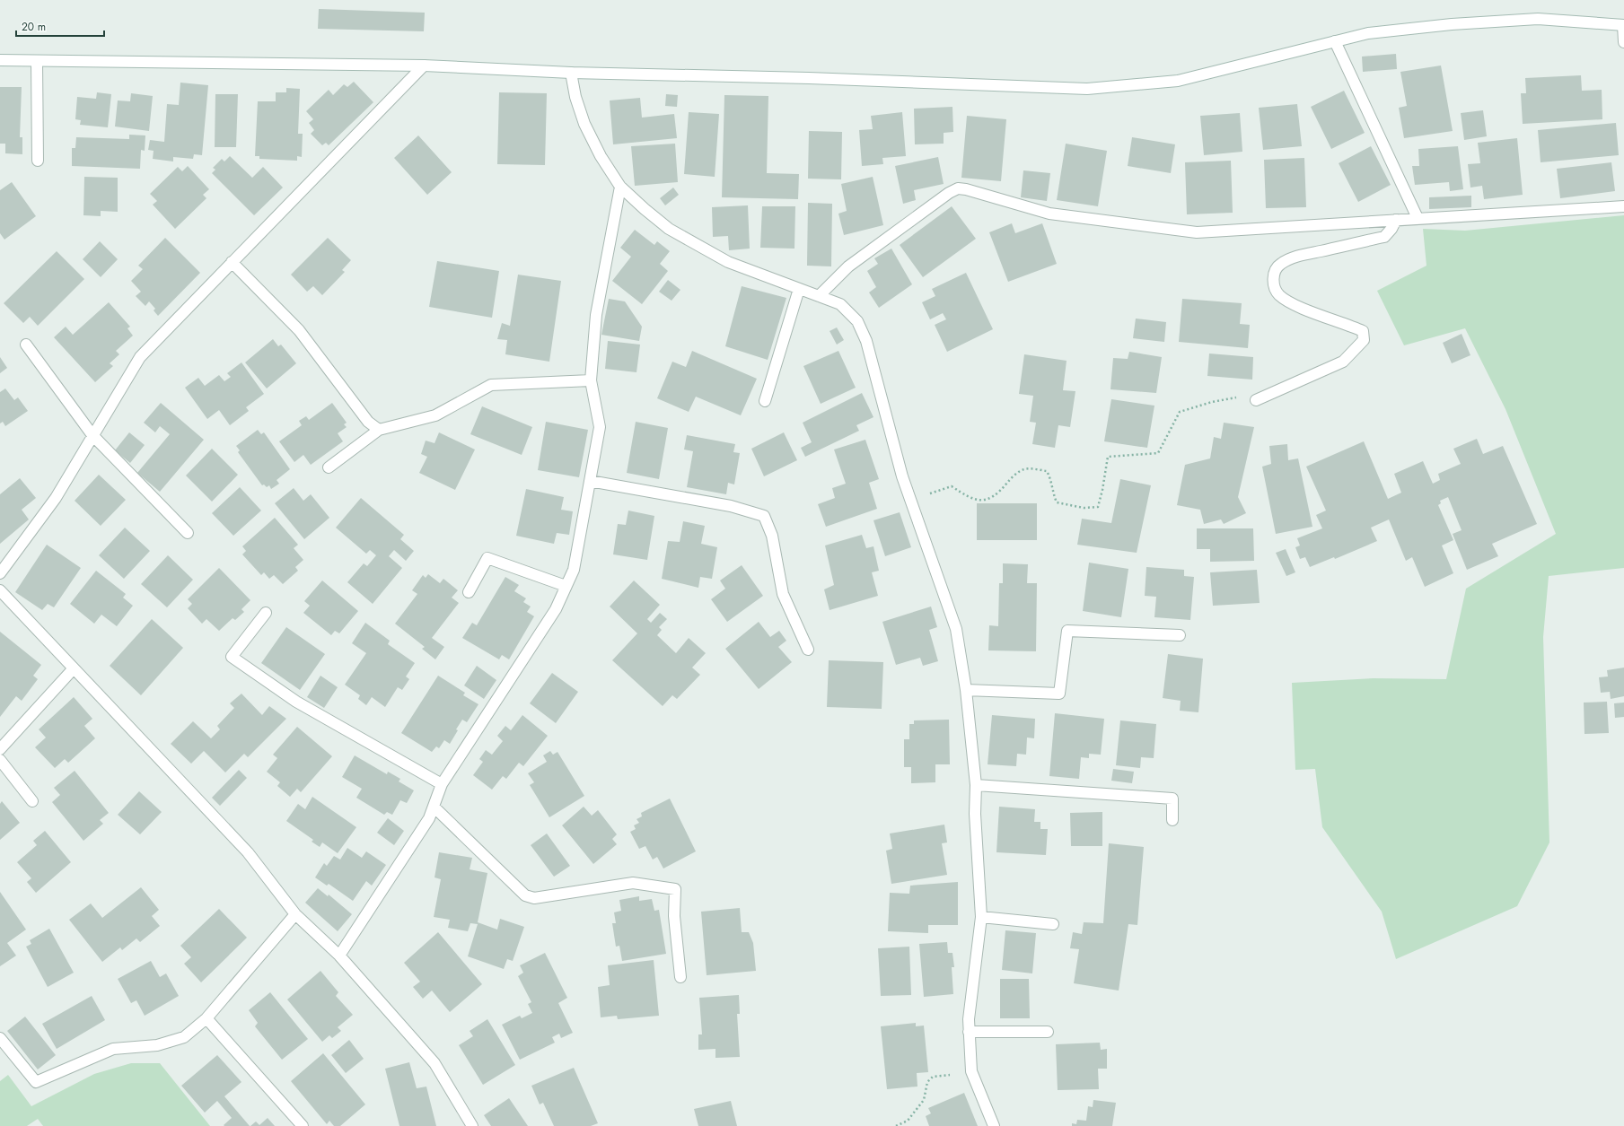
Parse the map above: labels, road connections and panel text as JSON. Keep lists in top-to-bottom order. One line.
{"scale_bar":"20 m"}
